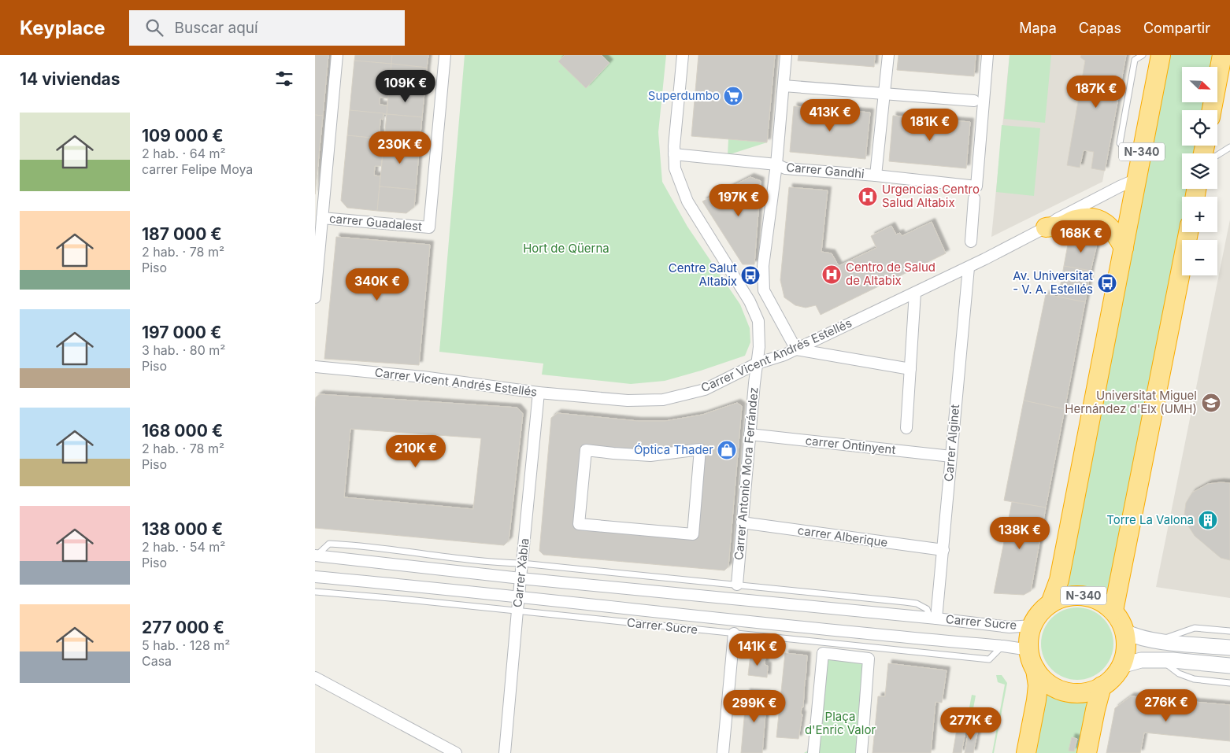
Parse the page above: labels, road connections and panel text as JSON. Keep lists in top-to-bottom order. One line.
{"streets":{"highway":["N-340"],"street":["Carrer Gandhi","carrer Guadalest","Carrer Vicent Andrés Estellés","Carrer Alginet","carrer Ontinyent","Carrer Antonio Mora Ferrández","carrer Alberique","Carrer Xàbia","Carrer Sucre"]},"crossings":[["N-340","Carrer Vicent Andrés Estellés"],["N-340","Carrer Sucre"],["Carrer Gandhi","Carrer Antonio Mora Ferrández"],["Carrer Vicent Andrés Estellés","Carrer Alginet"],["Carrer Vicent Andrés Estellés","Carrer Antonio Mora Ferrández"],["Carrer Vicent Andrés Estellés","Carrer Xàbia"],["Carrer Alginet","carrer Ontinyent"],["Carrer Alginet","carrer Alberique"],["Carrer Alginet","Carrer Sucre"],["carrer Ontinyent","Carrer Antonio Mora Ferrández"],["Carrer Antonio Mora Ferrández","carrer Alberique"],["Carrer Antonio Mora Ferrández","Carrer Sucre"],["Carrer Xàbia","Carrer Sucre"]],"parks":["Hort de Qüerna","Plaça d'Enric Valor"],"places":{"supermarket":["Superdumbo"],"hospital":["Urgencias Centro Salud Altabix","Centro de Salud de Altabix"],"bus stop":["Centre Salut Altabix","Av. Universitat - V. A. Estellés"],"school or university":["Universitat Miguel Hernández d'Elx (UMH)"],"shop":["Óptica Thader"],"building":["Torre La Valona"]},"north":"bottom right","page":{"header":"Keyplace","search":"Buscar aquí","nav":["Mapa","Capas","Compartir"],"heading":"14 viviendas","map_buttons":["+","−"],"price":["109K €","187K €","413K €","181K €","230K €","197K €","168K €","340K €","210K €","138K €","141K €","276K €","299K €","277K €"],"list":[{"name":"109 000 €","note":"2 hab. · 64 m² · carrer Felipe Moya"},{"name":"187 000 €","note":"2 hab. · 78 m² · Piso"},{"name":"197 000 €","note":"3 hab. · 80 m² · Piso"},{"name":"168 000 €","note":"2 hab. · 78 m² · Piso"},{"name":"138 000 €","note":"2 hab. · 54 m² · Piso"},{"name":"277 000 €","note":"5 hab. · 128 m² · Casa"}]}}
